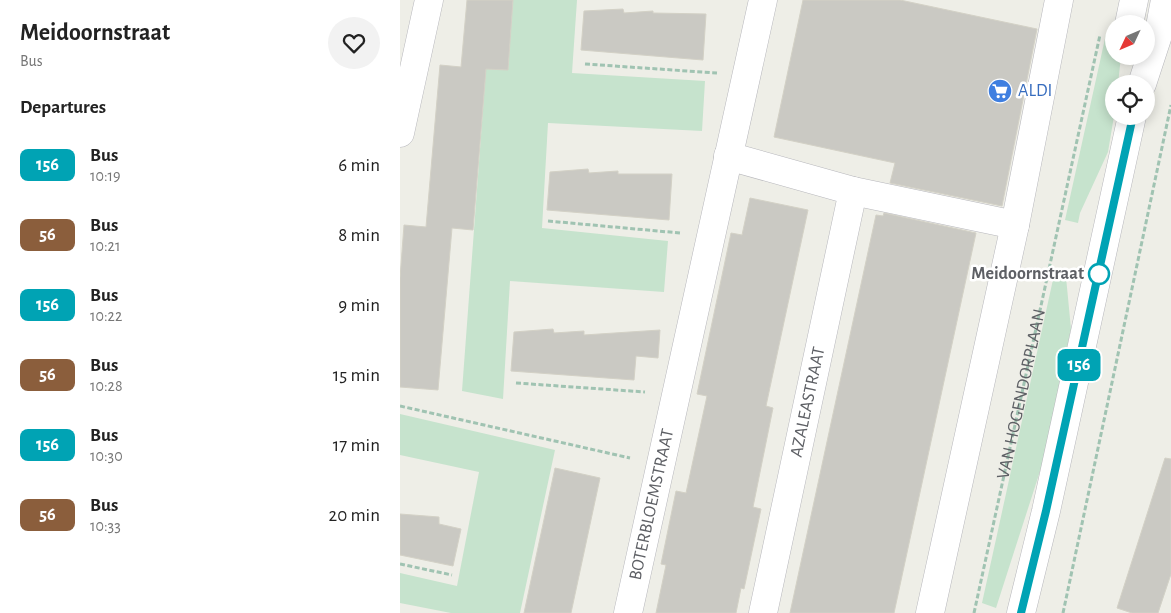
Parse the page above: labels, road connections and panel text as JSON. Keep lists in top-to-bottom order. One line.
{"streets":{"street":["AZALEASTRAAT","BOTERBLOEMSTRAAT"],"path":["VAN HOGENDORPLAAN"]},"places":{"supermarket":["ALDI"],"other":["Meidoornstraat"]},"lines":["bus line 156"],"north":"bottom left","page":{"heading":[["Meidoornstraat","Bus"],"Departures"],"on_map":"156","list":[{"mark":"156","name":"Bus","note":"10:19","value":"6 min"},{"mark":"56","name":"Bus","note":"10:21","value":"8 min"},{"mark":"156","name":"Bus","note":"10:22","value":"9 min"},{"mark":"56","name":"Bus","note":"10:28","value":"15 min"},{"mark":"156","name":"Bus","note":"10:30","value":"17 min"},{"mark":"56","name":"Bus","note":"10:33","value":"20 min"}]}}
